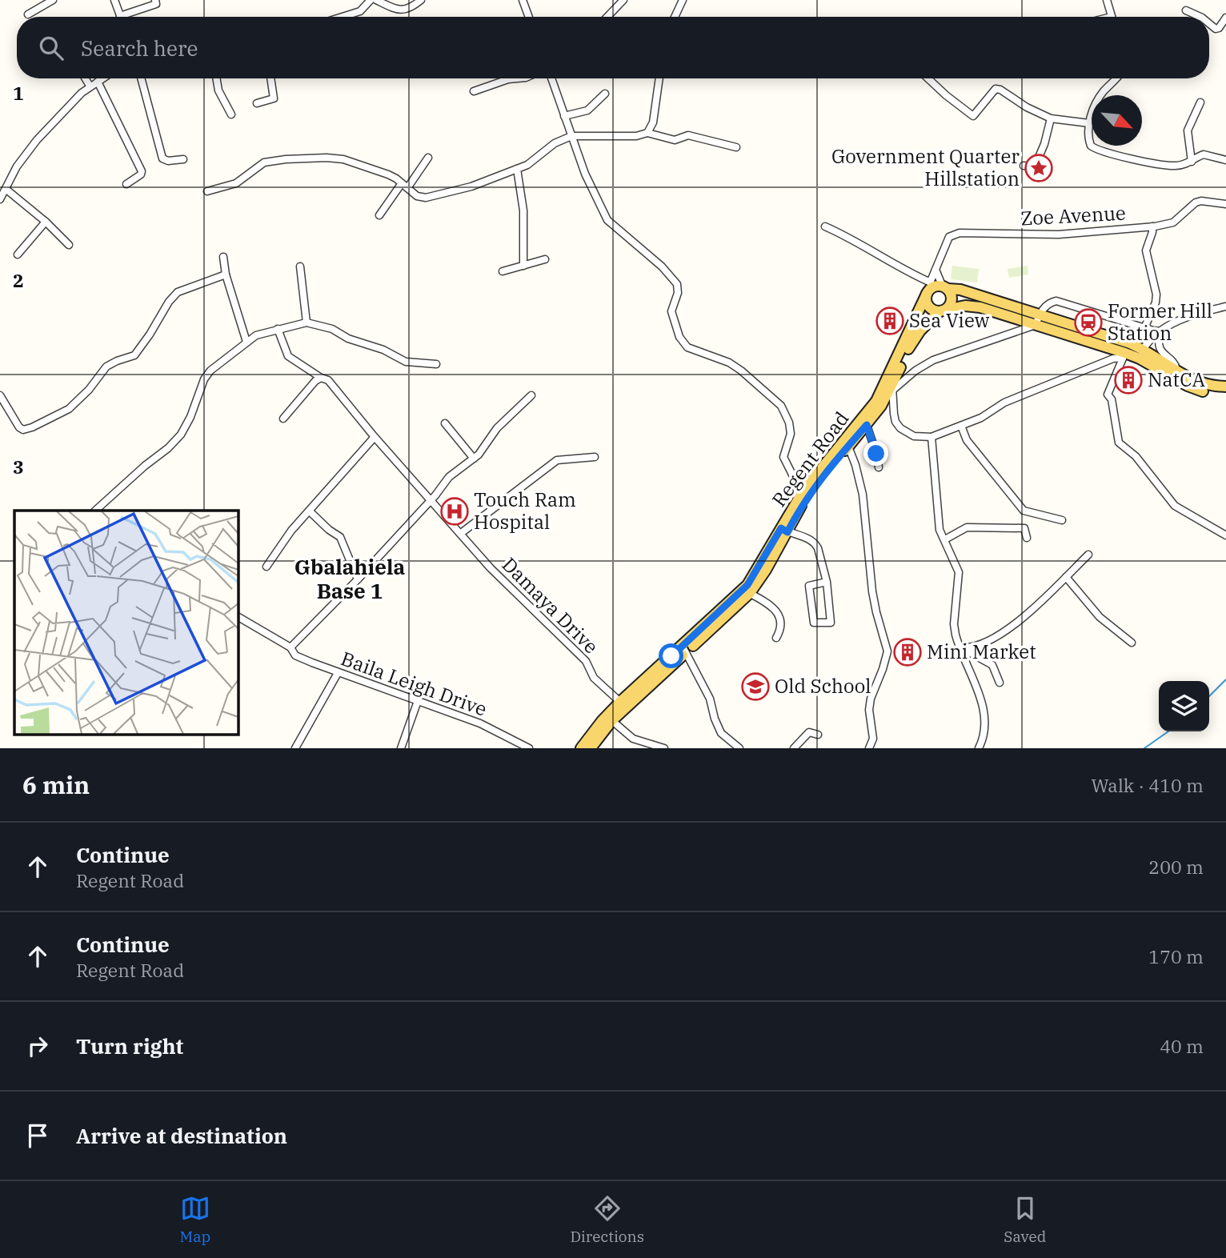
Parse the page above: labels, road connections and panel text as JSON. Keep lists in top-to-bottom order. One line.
{"streets":{"main road":["Regent Road"],"street":["Zoe Avenue","Damaya Drive","Baila Leigh Drive"]},"crossings":[["Zoe Avenue","Regent Road"],["Regent Road","Damaya Drive"]],"districts":["Gbalahiela Base 1"],"places":{"place":["Government Quarter Hillstation"],"building":["Sea View","NatCA","Mini Market"],"station":["Former Hill Station"],"hospital":["Touch Ram Hospital"],"school or university":["Old School"]},"north":"bottom right","page":{"search":"Search here","heading":["6 min","Walk · 410 m"],"list":[["Continue","Regent Road","200 m"],["Continue","Regent Road","170 m"],["Turn right","40 m"],"Arrive at destination"],"nav":["Map","Directions","Saved"]},"grid":{"rows":["1","2","3"]}}
